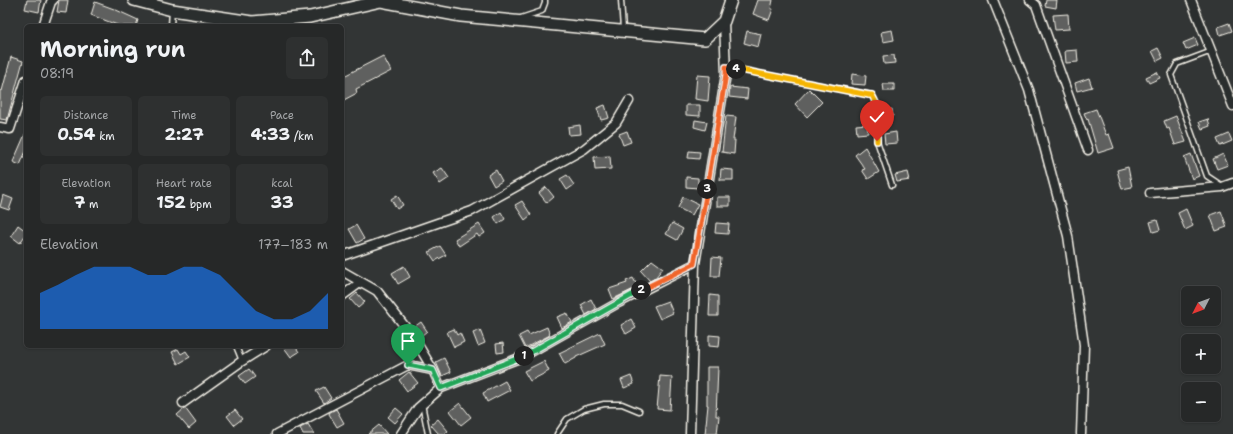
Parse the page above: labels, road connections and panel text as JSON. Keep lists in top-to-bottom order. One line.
{"north":"bottom left","page":{"heading":["Morning run","08:19"],"pins":["4","3","2","1"],"stats":[["Distance","0.54 km"],["Time","2:27"],["Pace","4:33 /km"],["Elevation","7 m"],["Heart rate","152 bpm"],["kcal","33"]],"chart":["Elevation","177–183 m"],"map_buttons":["+","−"]}}
